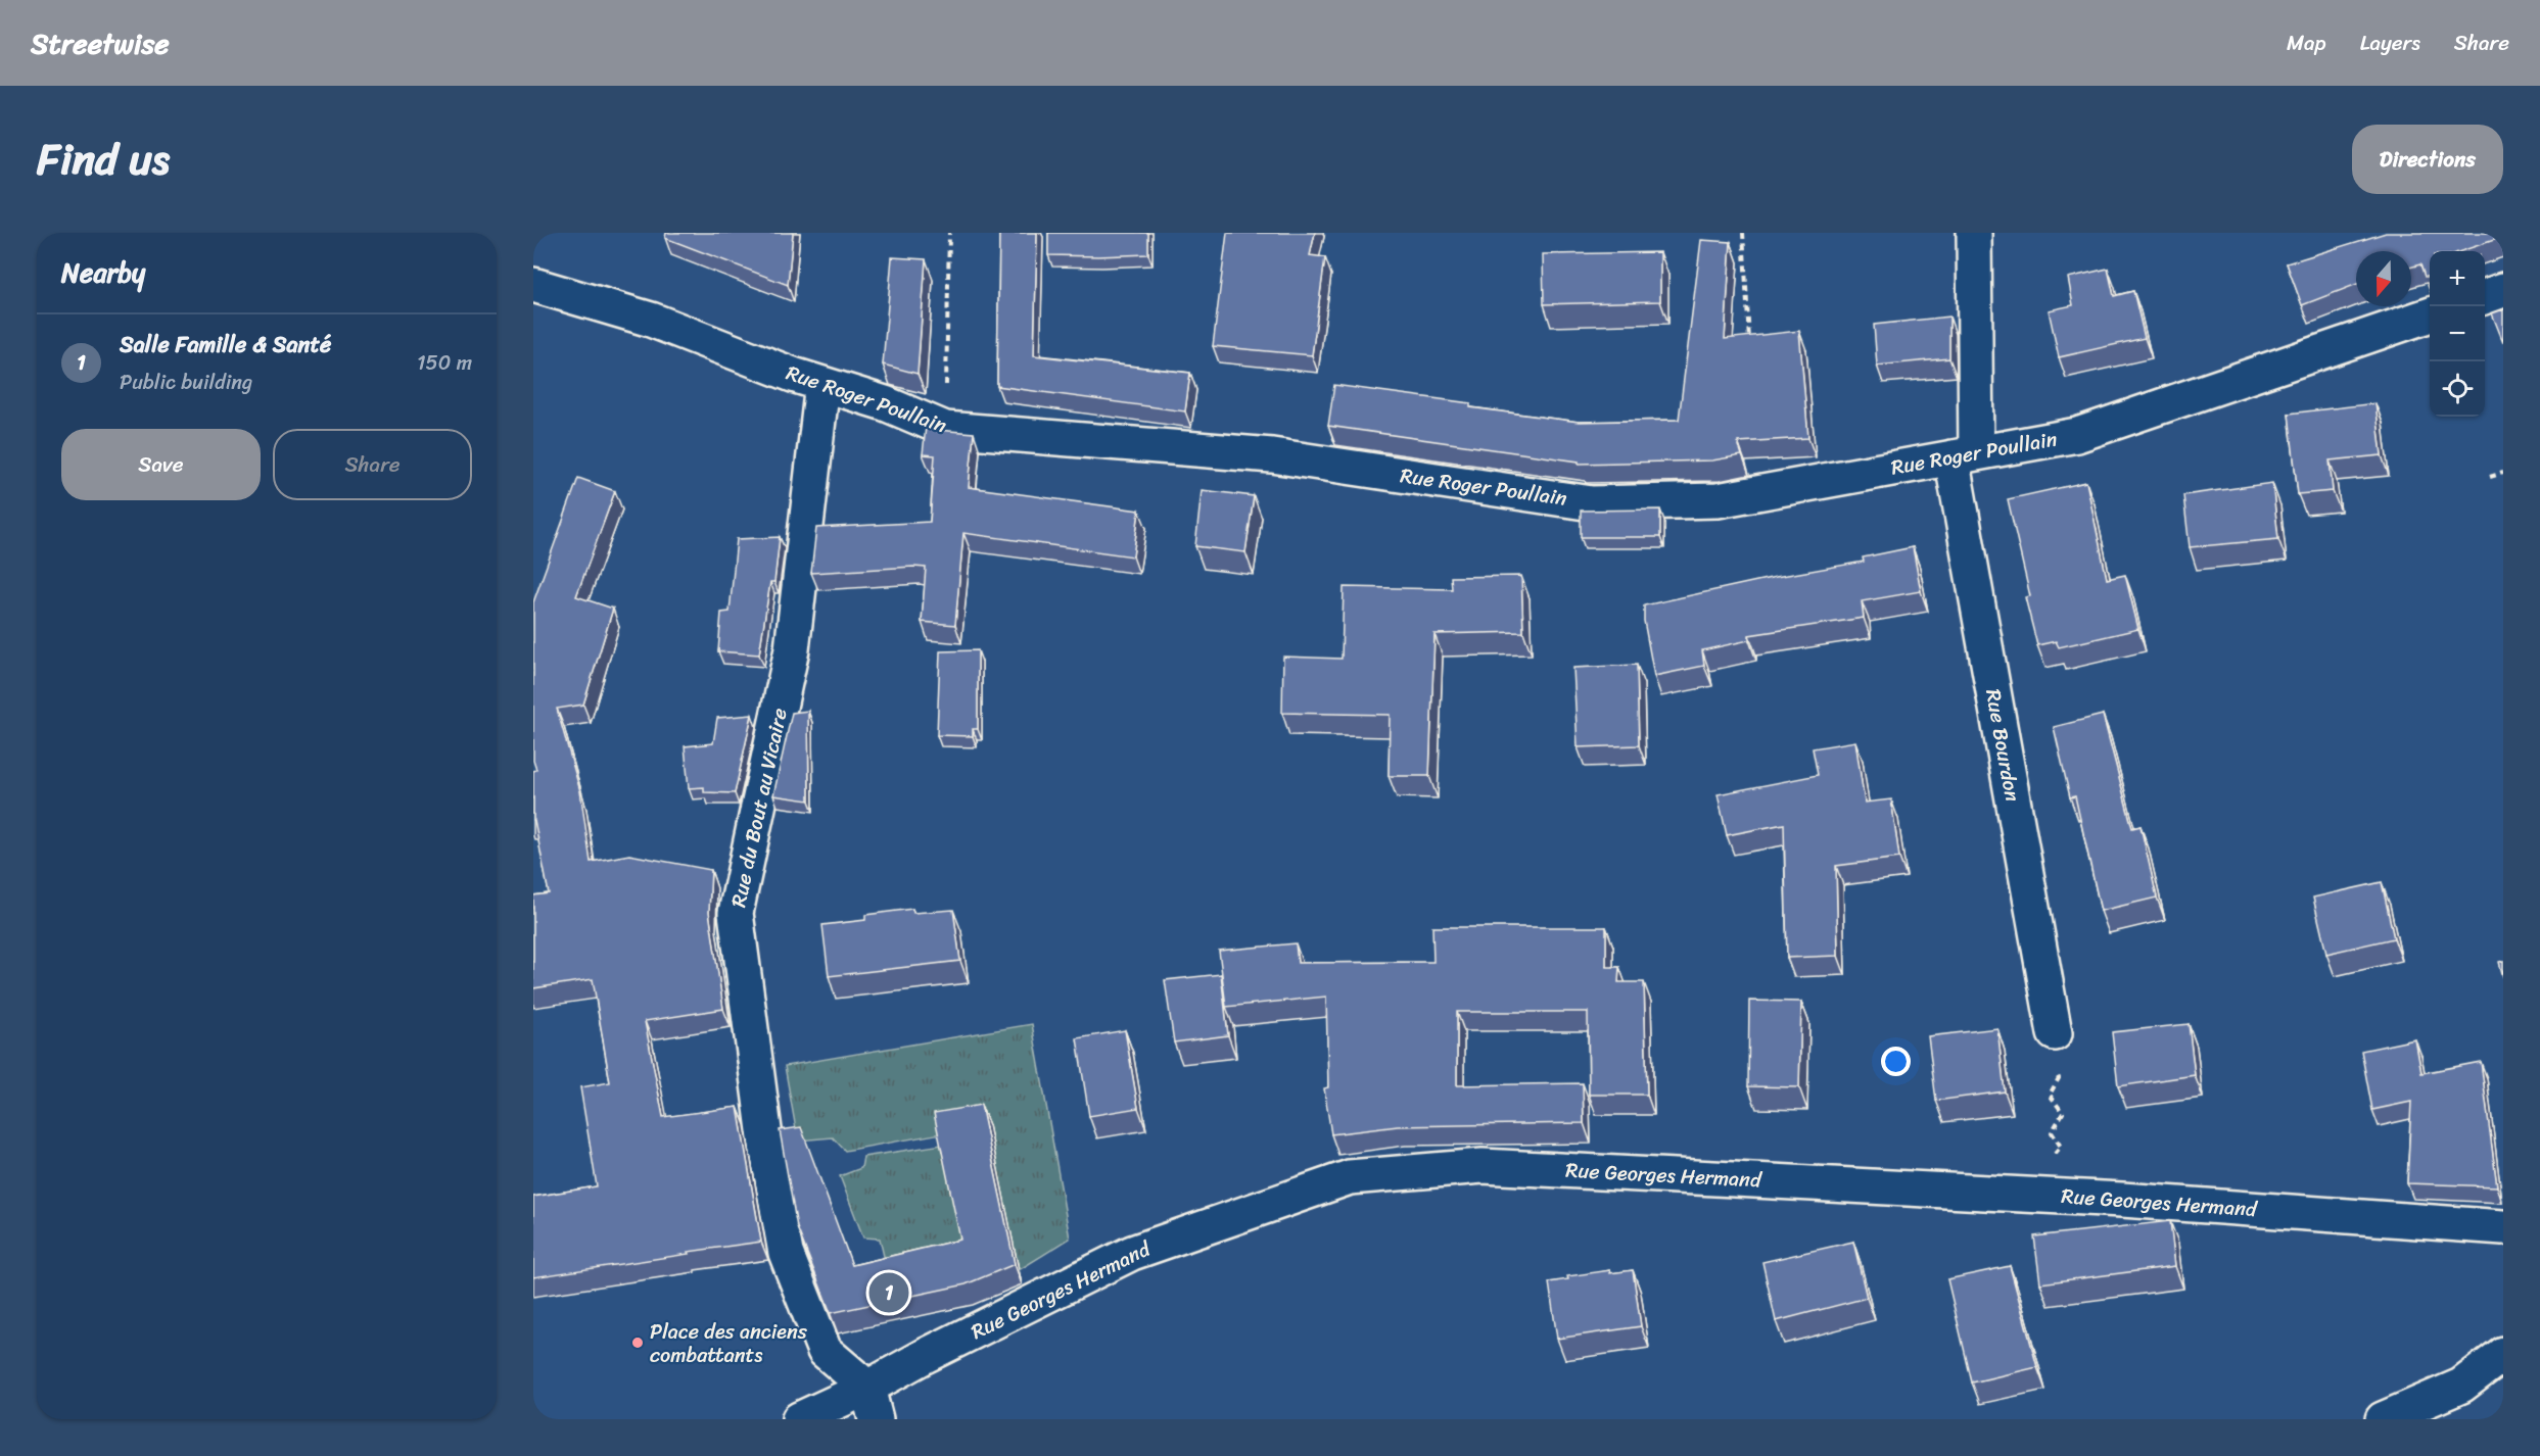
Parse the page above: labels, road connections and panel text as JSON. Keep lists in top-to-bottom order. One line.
{"streets":{"street":["Rue Roger Poullain","Rue Bourdon","Rue du Bout au Vicaire","Rue Georges Hermand"]},"crossings":[["Rue Roger Poullain","Rue Bourdon"],["Rue Roger Poullain","Rue du Bout au Vicaire"],["Rue du Bout au Vicaire","Rue Georges Hermand"]],"places":["Place des anciens combattants"],"north":"bottom","page":{"header":"Streetwise","nav":["Map","Layers","Share"],"title":"Find us","buttons":["Directions",["Save","Share"]],"heading":"Nearby","map_buttons":["+","−"],"list":[{"mark":"1","name":"Salle Famille & Santé","note":"Public building","value":"150 m"}],"pins":"1"}}
